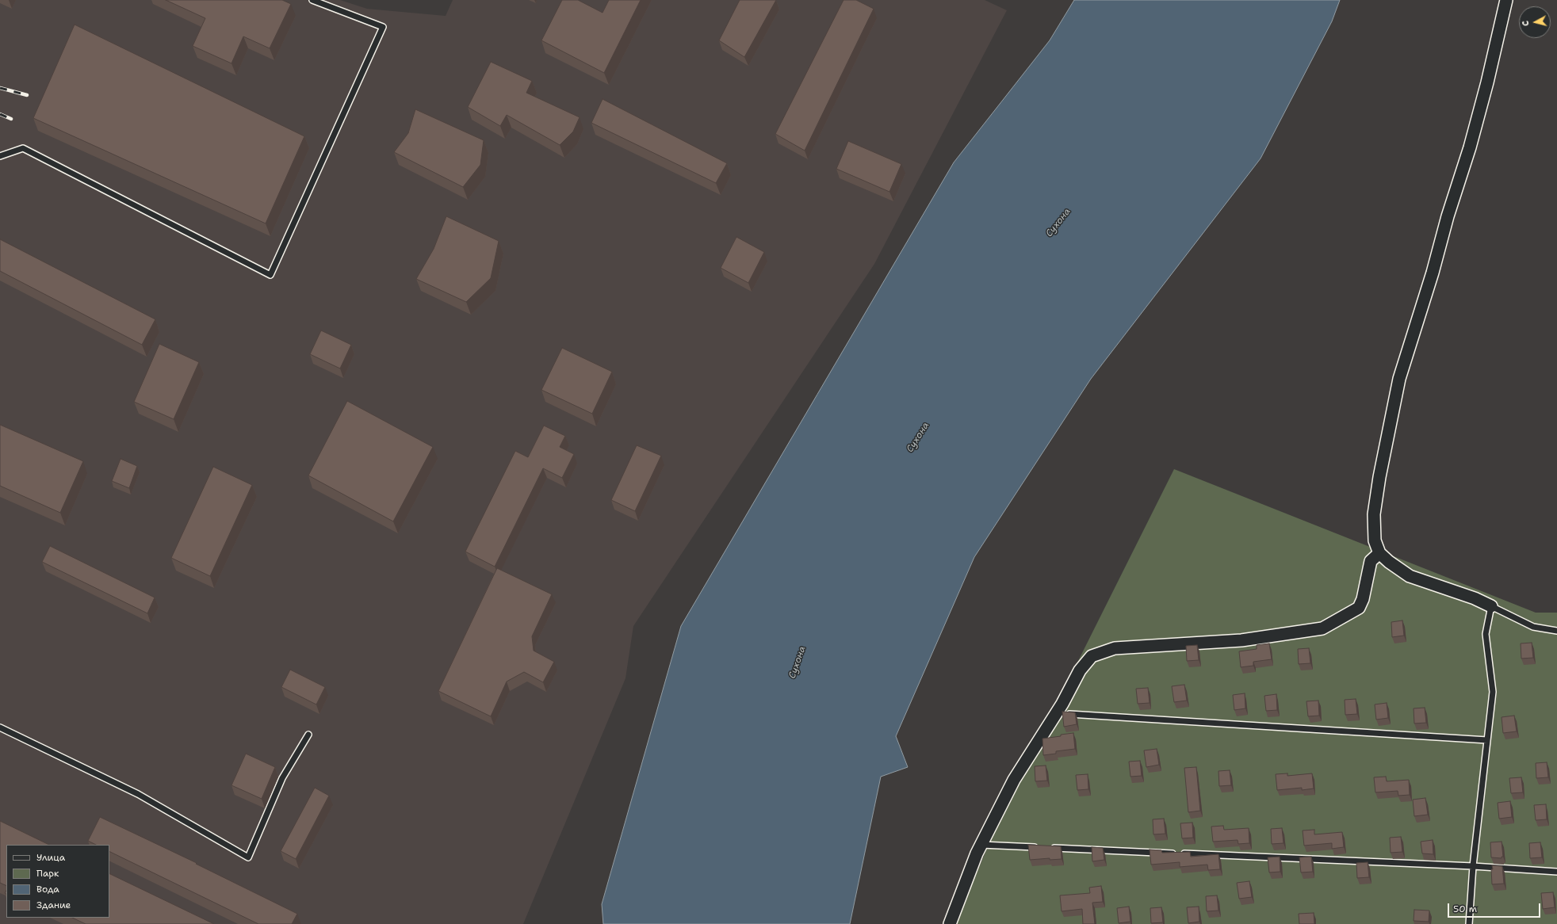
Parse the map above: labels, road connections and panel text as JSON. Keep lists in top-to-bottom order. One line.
{"water":["Сухона"],"legend":["Улица","Парк","Вода","Здание"],"scale_bar":"50 m","north":"left"}
